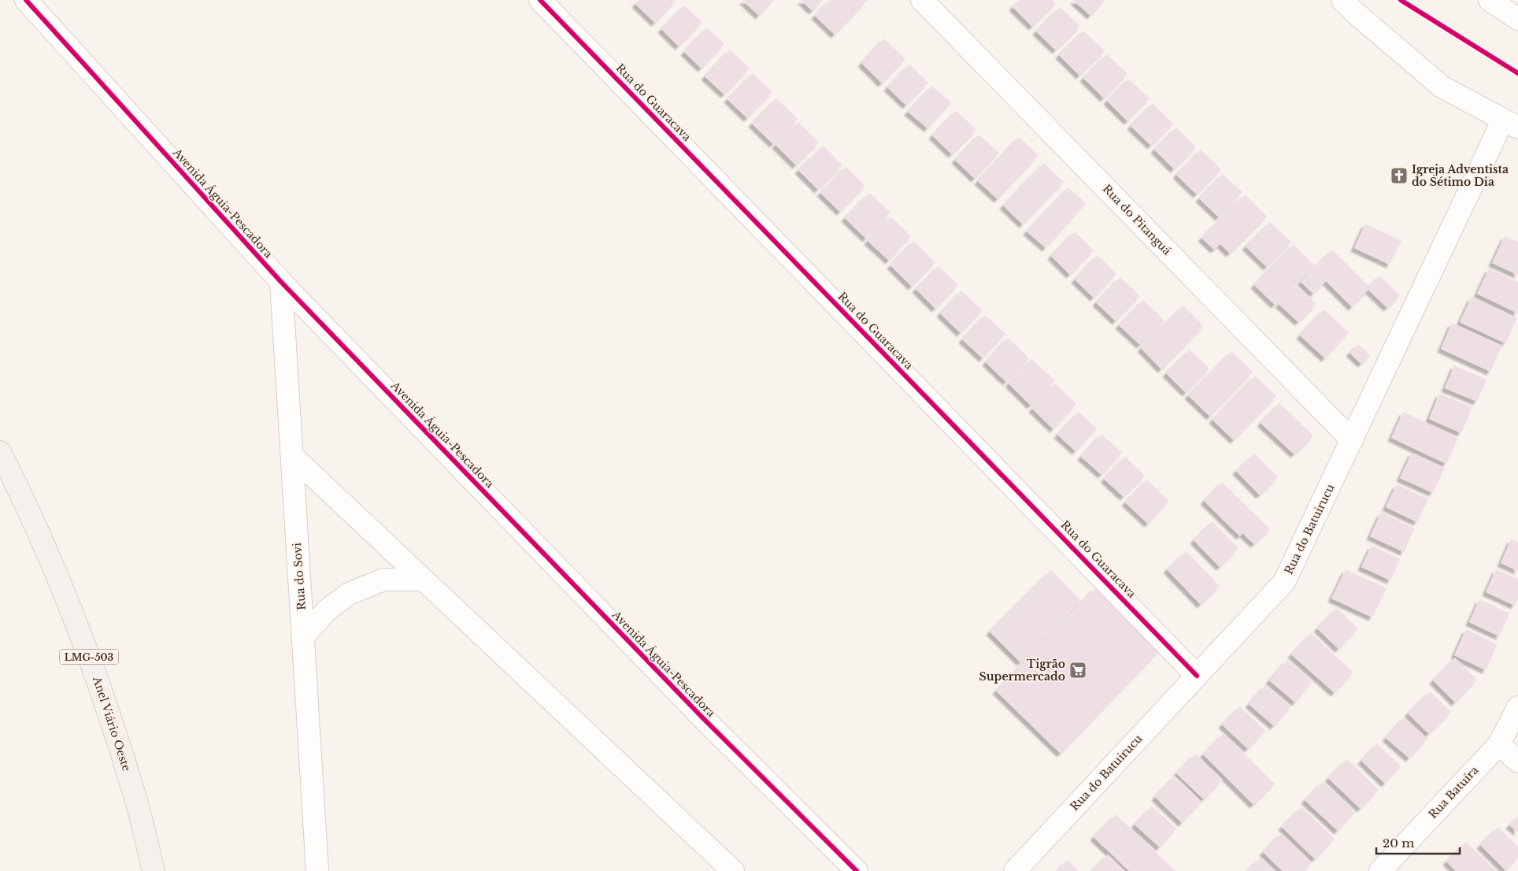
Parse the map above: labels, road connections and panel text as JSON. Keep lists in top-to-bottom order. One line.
{"streets":{"main road":["LMG-503","Anel Viário Oeste"],"street":["Rua do Guaracava","Avenida Águia-Pescadora","Rua do Pitanguá","Rua do Batuirucu","Rua do Sovi","Rua Batuíra"]},"crossings":[["Rua do Guaracava","Rua do Batuirucu"],["Avenida Águia-Pescadora","Rua do Sovi"],["Rua do Pitanguá","Rua do Batuirucu"]],"places":{"church":["Igreja Adventista do Sétimo Dia"],"supermarket":["Tigrão Supermercado"]},"scale_bar":"20 m"}
